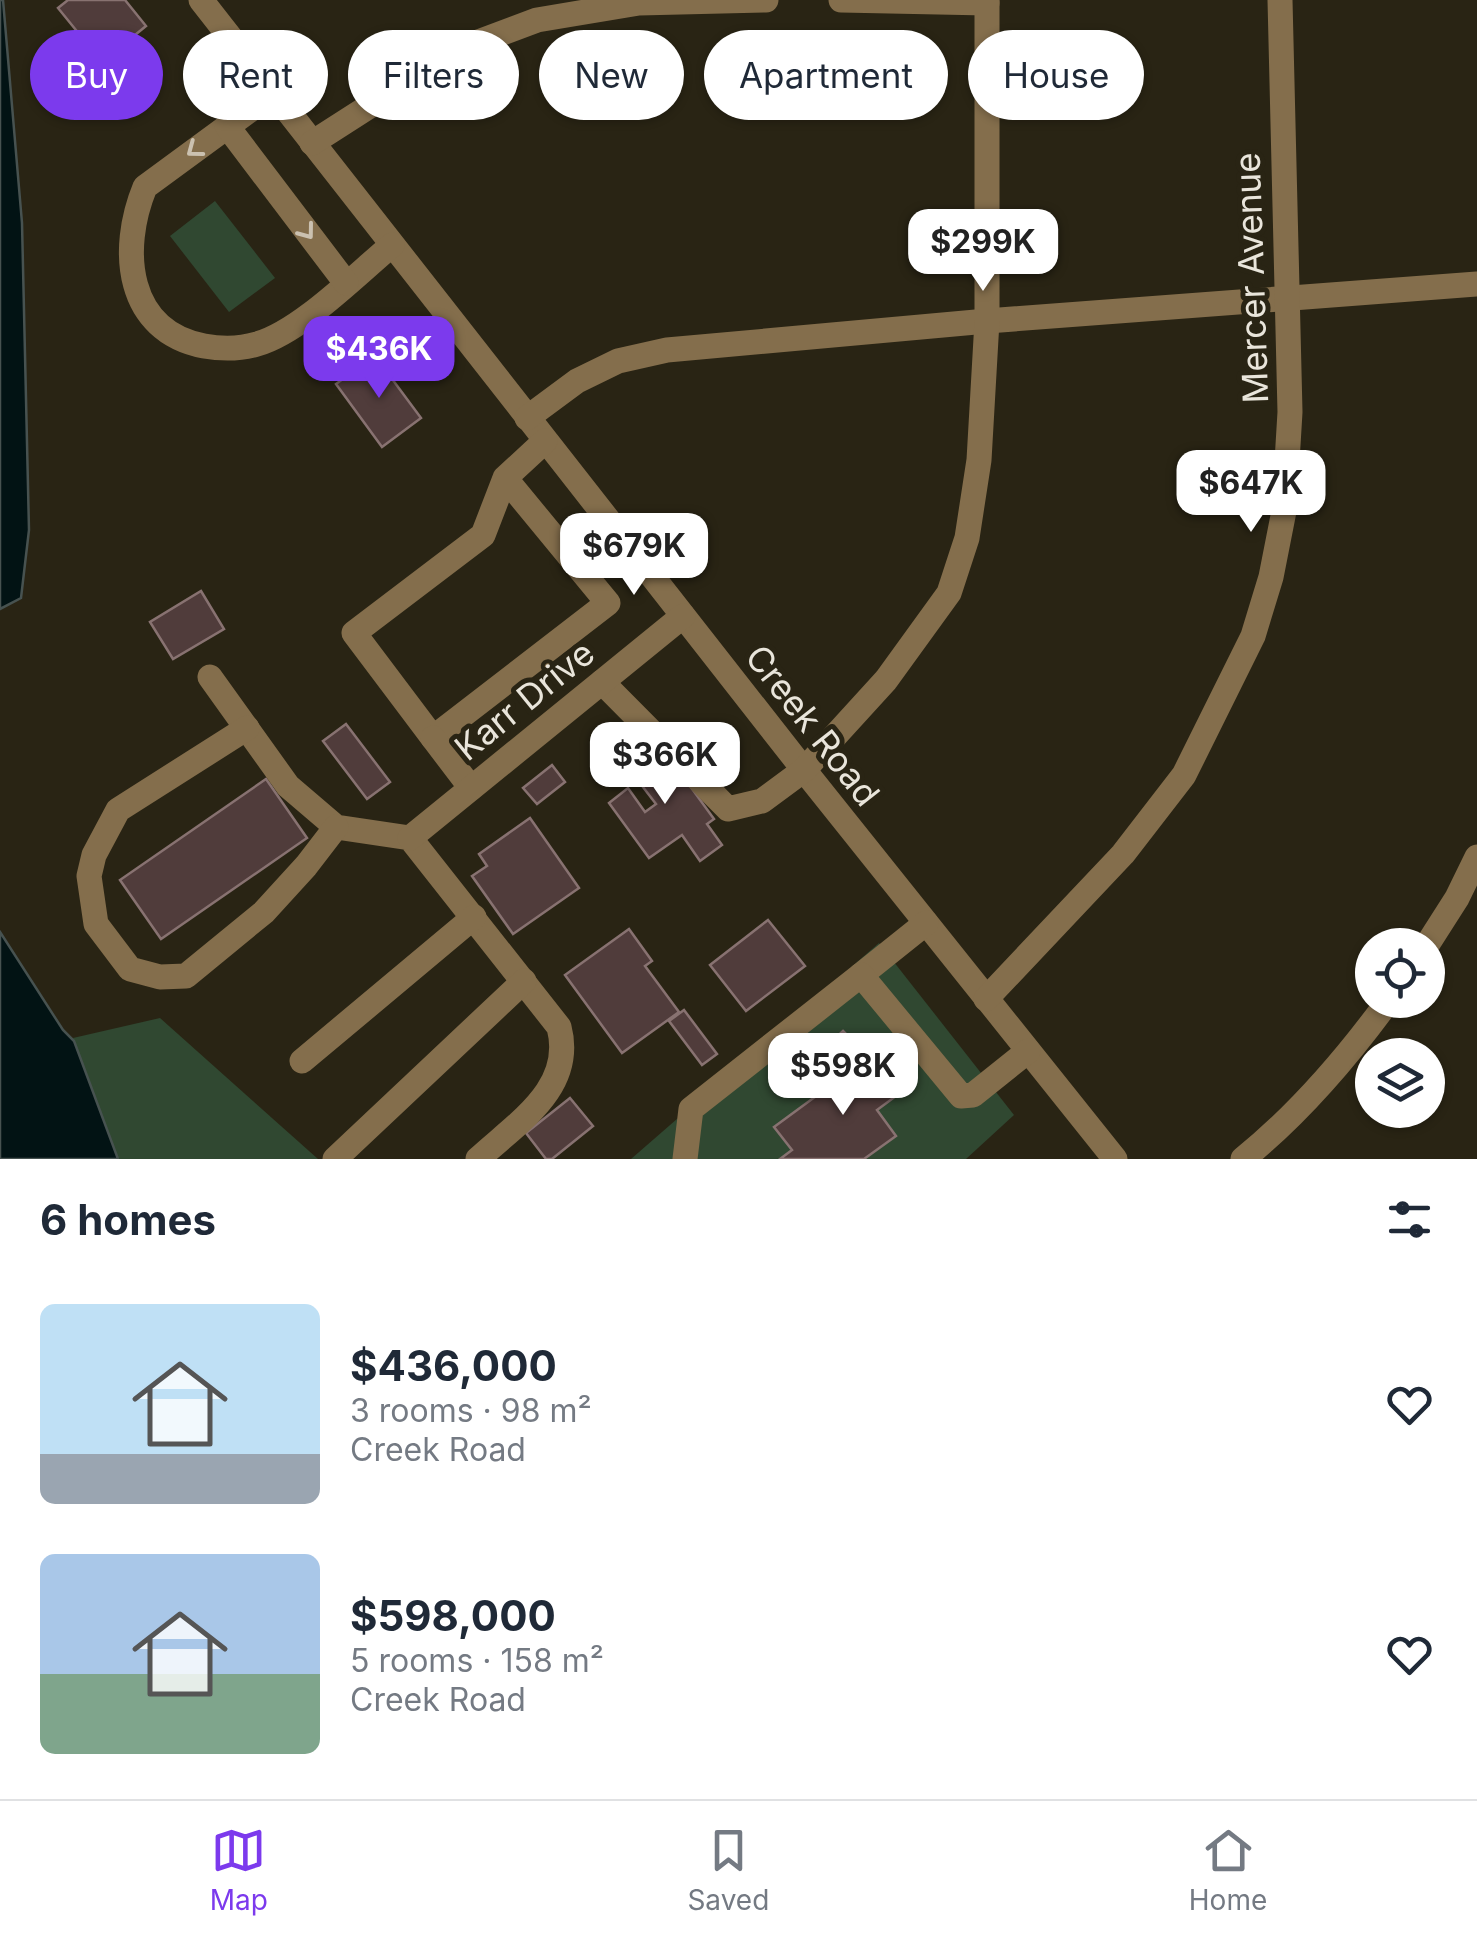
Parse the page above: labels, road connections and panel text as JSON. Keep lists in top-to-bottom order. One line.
{"streets":{"street":["Mercer Avenue","Karr Drive","Creek Road"]},"crossings":[["Mercer Avenue","Creek Road"],["Karr Drive","Creek Road"]],"page":{"chip":["Buy","Rent","Filters","New","Apartment","House"],"price":["$299K","$436K","$647K","$679K","$366K","$598K"],"heading":"6 homes","list":[{"name":"$436,000","note":"3 rooms · 98 m² · Creek Road"},{"name":"$598,000","note":"5 rooms · 158 m² · Creek Road"}],"tabs":["Map","Saved","Home"]}}
